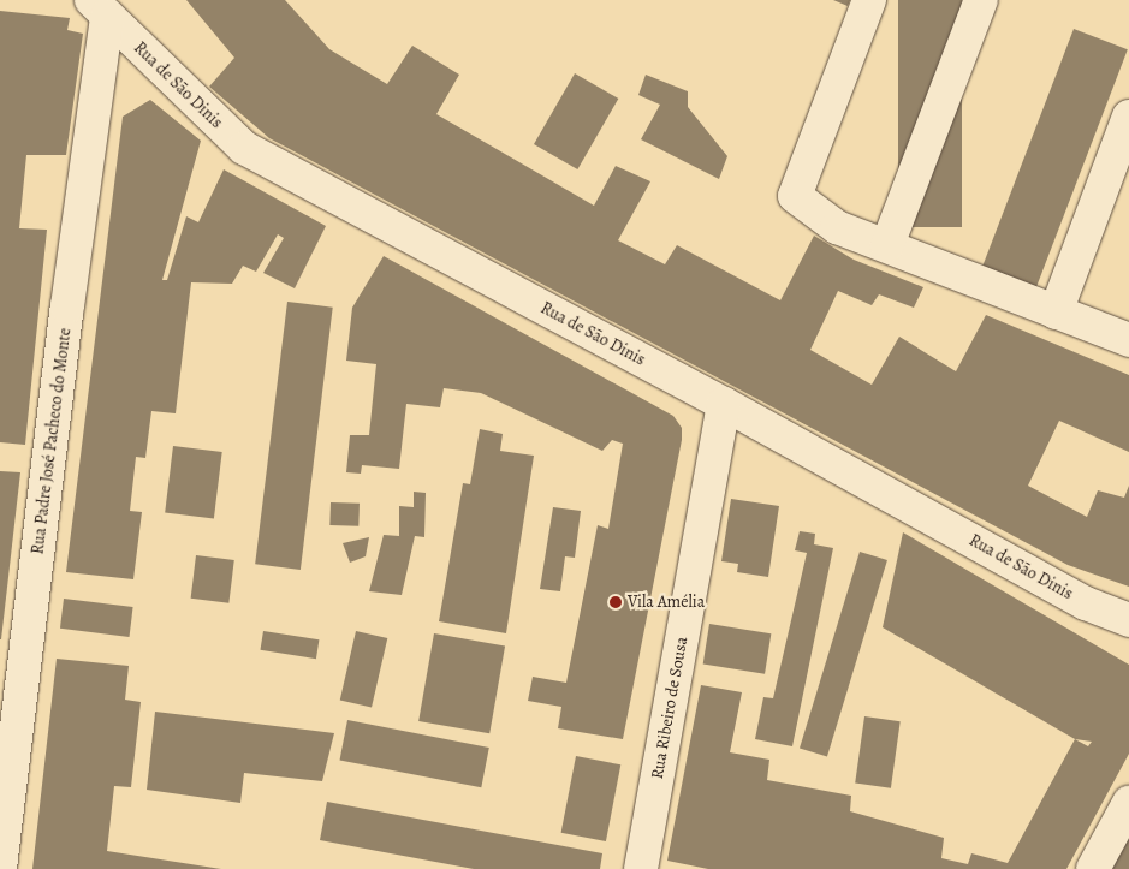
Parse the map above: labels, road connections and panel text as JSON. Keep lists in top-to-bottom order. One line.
{"streets":{"street":["Rua de São Dinis","Rua Padre José Pacheco do Monte","Rua Ribeiro de Sousa"]},"crossings":[["Rua de São Dinis","Rua Padre José Pacheco do Monte"],["Rua de São Dinis","Rua Ribeiro de Sousa"]],"places":["Vila Amélia"]}
